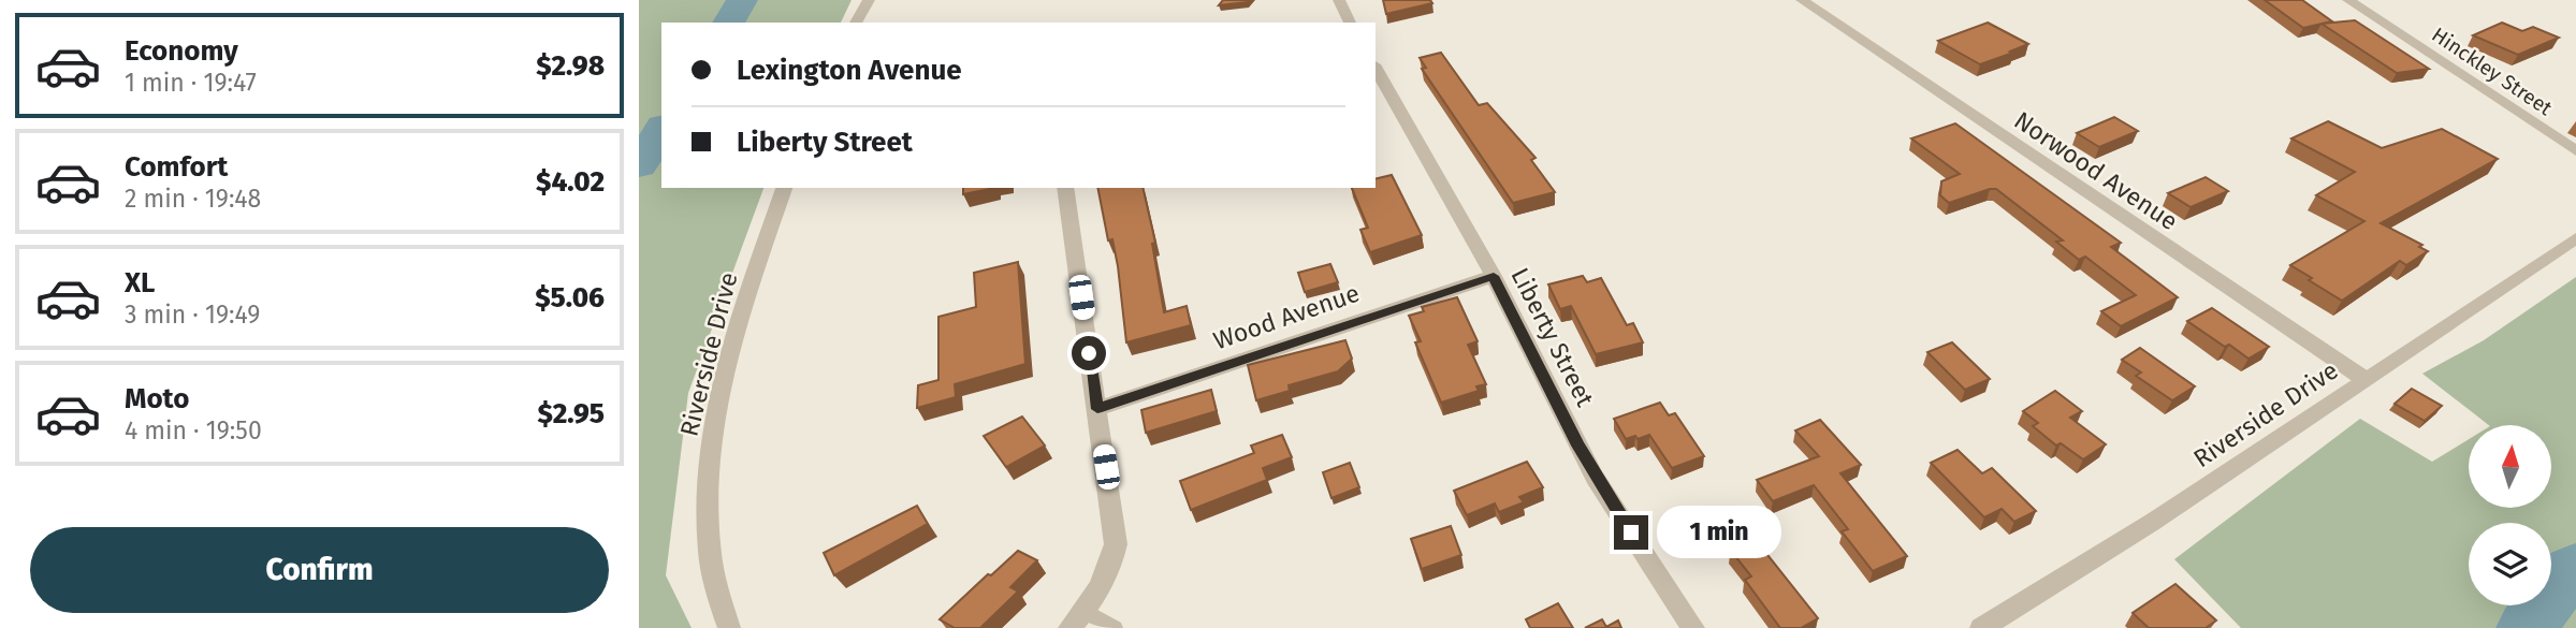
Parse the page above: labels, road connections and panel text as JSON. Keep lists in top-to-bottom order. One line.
{"streets":{"street":["Hinckley Street","Norwood Avenue","Wood Avenue","Liberty Street","Riverside Drive"]},"crossings":[["Norwood Avenue","Riverside Drive"],["Wood Avenue","Liberty Street"]],"north":"top","page":{"list":[{"name":"Economy","note":"1 min · 19:47","value":"$2.98"},{"name":"Comfort","note":"2 min · 19:48","value":"$4.02"},{"name":"XL","note":"3 min · 19:49","value":"$5.06"},{"name":"Moto","note":"4 min · 19:50","value":"$2.95"}],"banner":["Lexington Avenue","Liberty Street"],"bubble":"1 min","buttons":"Confirm"}}
